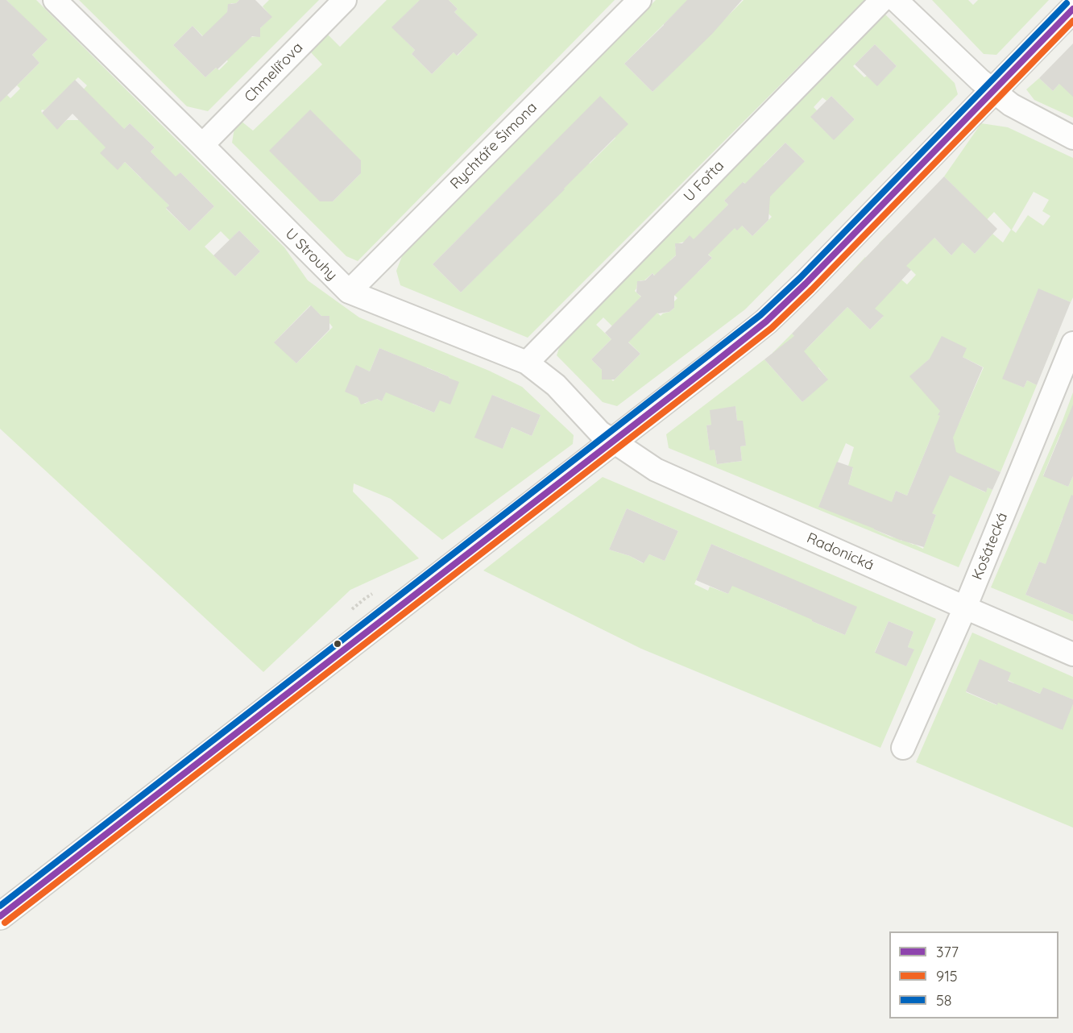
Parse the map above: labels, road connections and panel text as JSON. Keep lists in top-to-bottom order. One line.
{"streets":{"street":["Chmelířova","Rychtáře Šimona","U Fořta","U Strouhy","Košátecká","Radonická"]},"crossings":[["Chmelířova","U Strouhy"],["Rychtáře Šimona","U Strouhy"],["U Fořta","U Strouhy"],["U Strouhy","Radonická"],["Košátecká","Radonická"]],"lines":["transit line 58","transit line 377","transit line 915"],"legend":["377","915","58"]}
